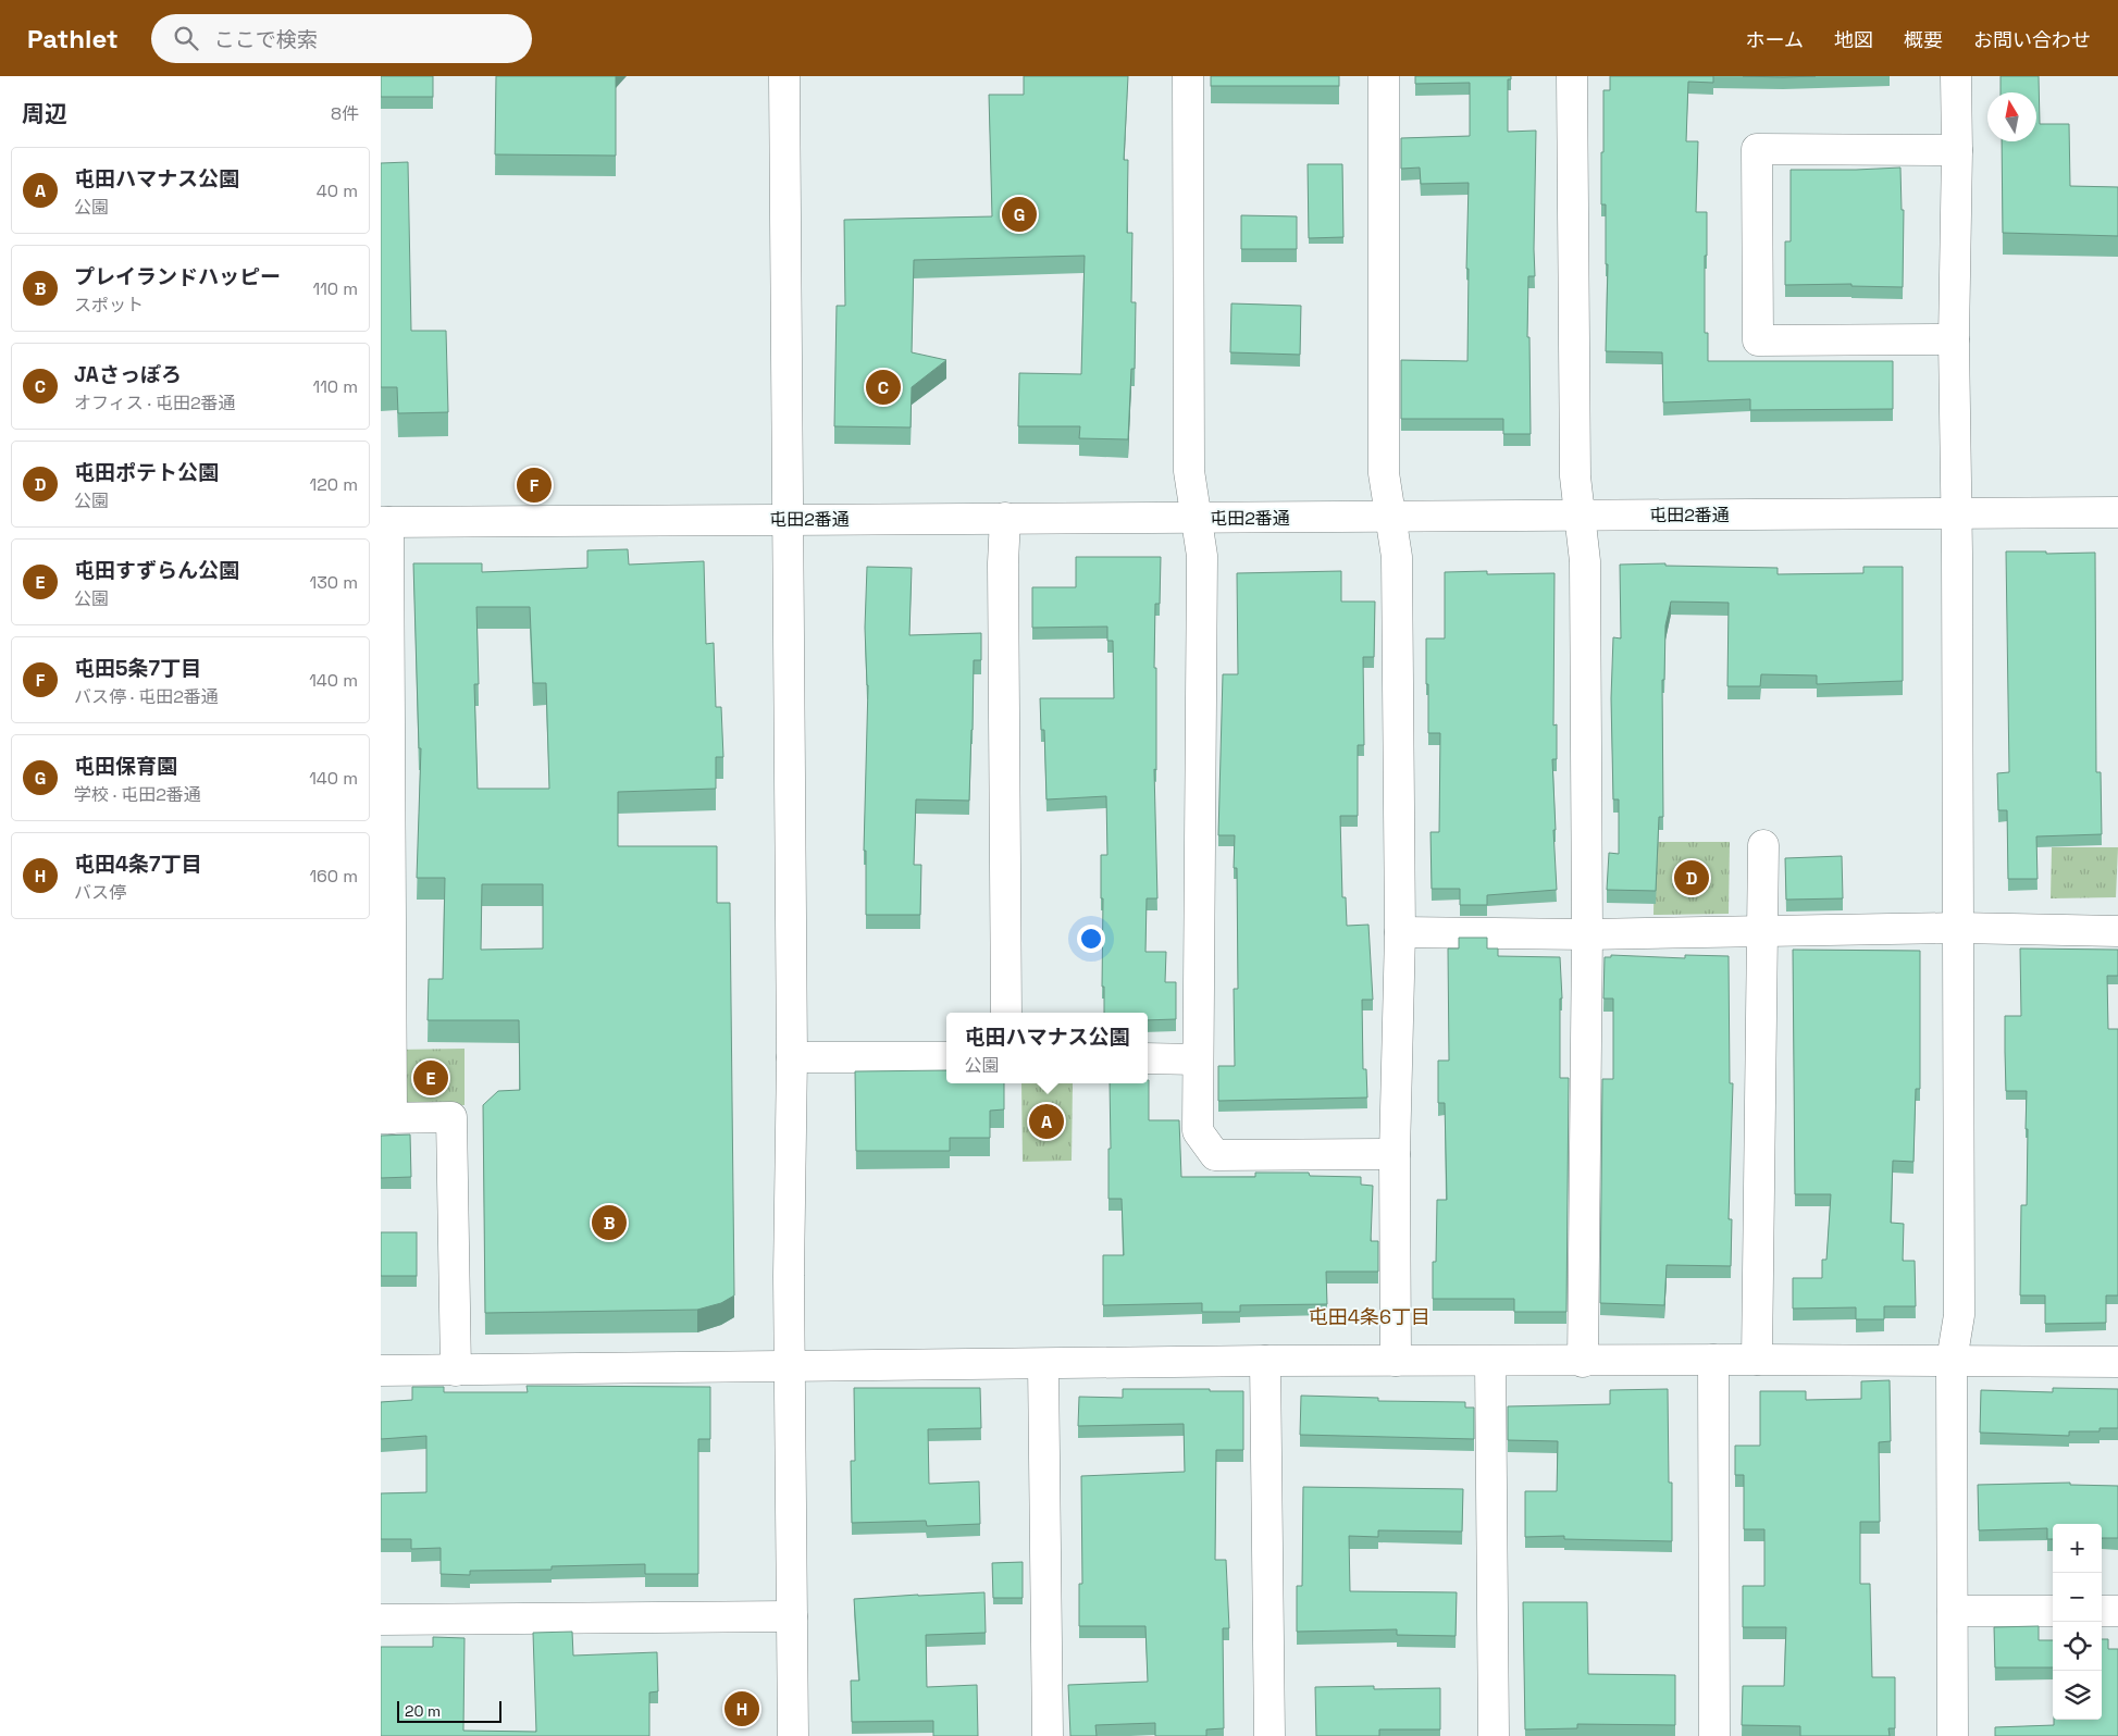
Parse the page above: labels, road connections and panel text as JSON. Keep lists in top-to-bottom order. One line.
{"streets":{"street":["屯田2番通"]},"districts":["屯田4条6丁目"],"scale_bar":"20 m","north":"top","page":{"header":"Pathlet","search":"ここで検索","nav":["ホーム","地図","概要","お問い合わせ"],"heading":["周辺","8件"],"list":[{"mark":"A","name":"屯田ハマナス公園","note":"公園","value":"40 m"},{"mark":"B","name":"プレイランドハッピー","note":"スポット","value":"110 m"},{"mark":"C","name":"JAさっぽろ","note":"オフィス · 屯田2番通","value":"110 m"},{"mark":"D","name":"屯田ポテト公園","note":"公園","value":"120 m"},{"mark":"E","name":"屯田すずらん公園","note":"公園","value":"130 m"},{"mark":"F","name":"屯田5条7丁目","note":"バス停 · 屯田2番通","value":"140 m"},{"mark":"G","name":"屯田保育園","note":"学校 · 屯田2番通","value":"140 m"},{"mark":"H","name":"屯田4条7丁目","note":"バス停","value":"160 m"}],"pins":["G","C","F","D","E","A","B","H"],"popup":["屯田ハマナス公園","公園"],"map_buttons":["+","−"],"scale":"20 m"}}
